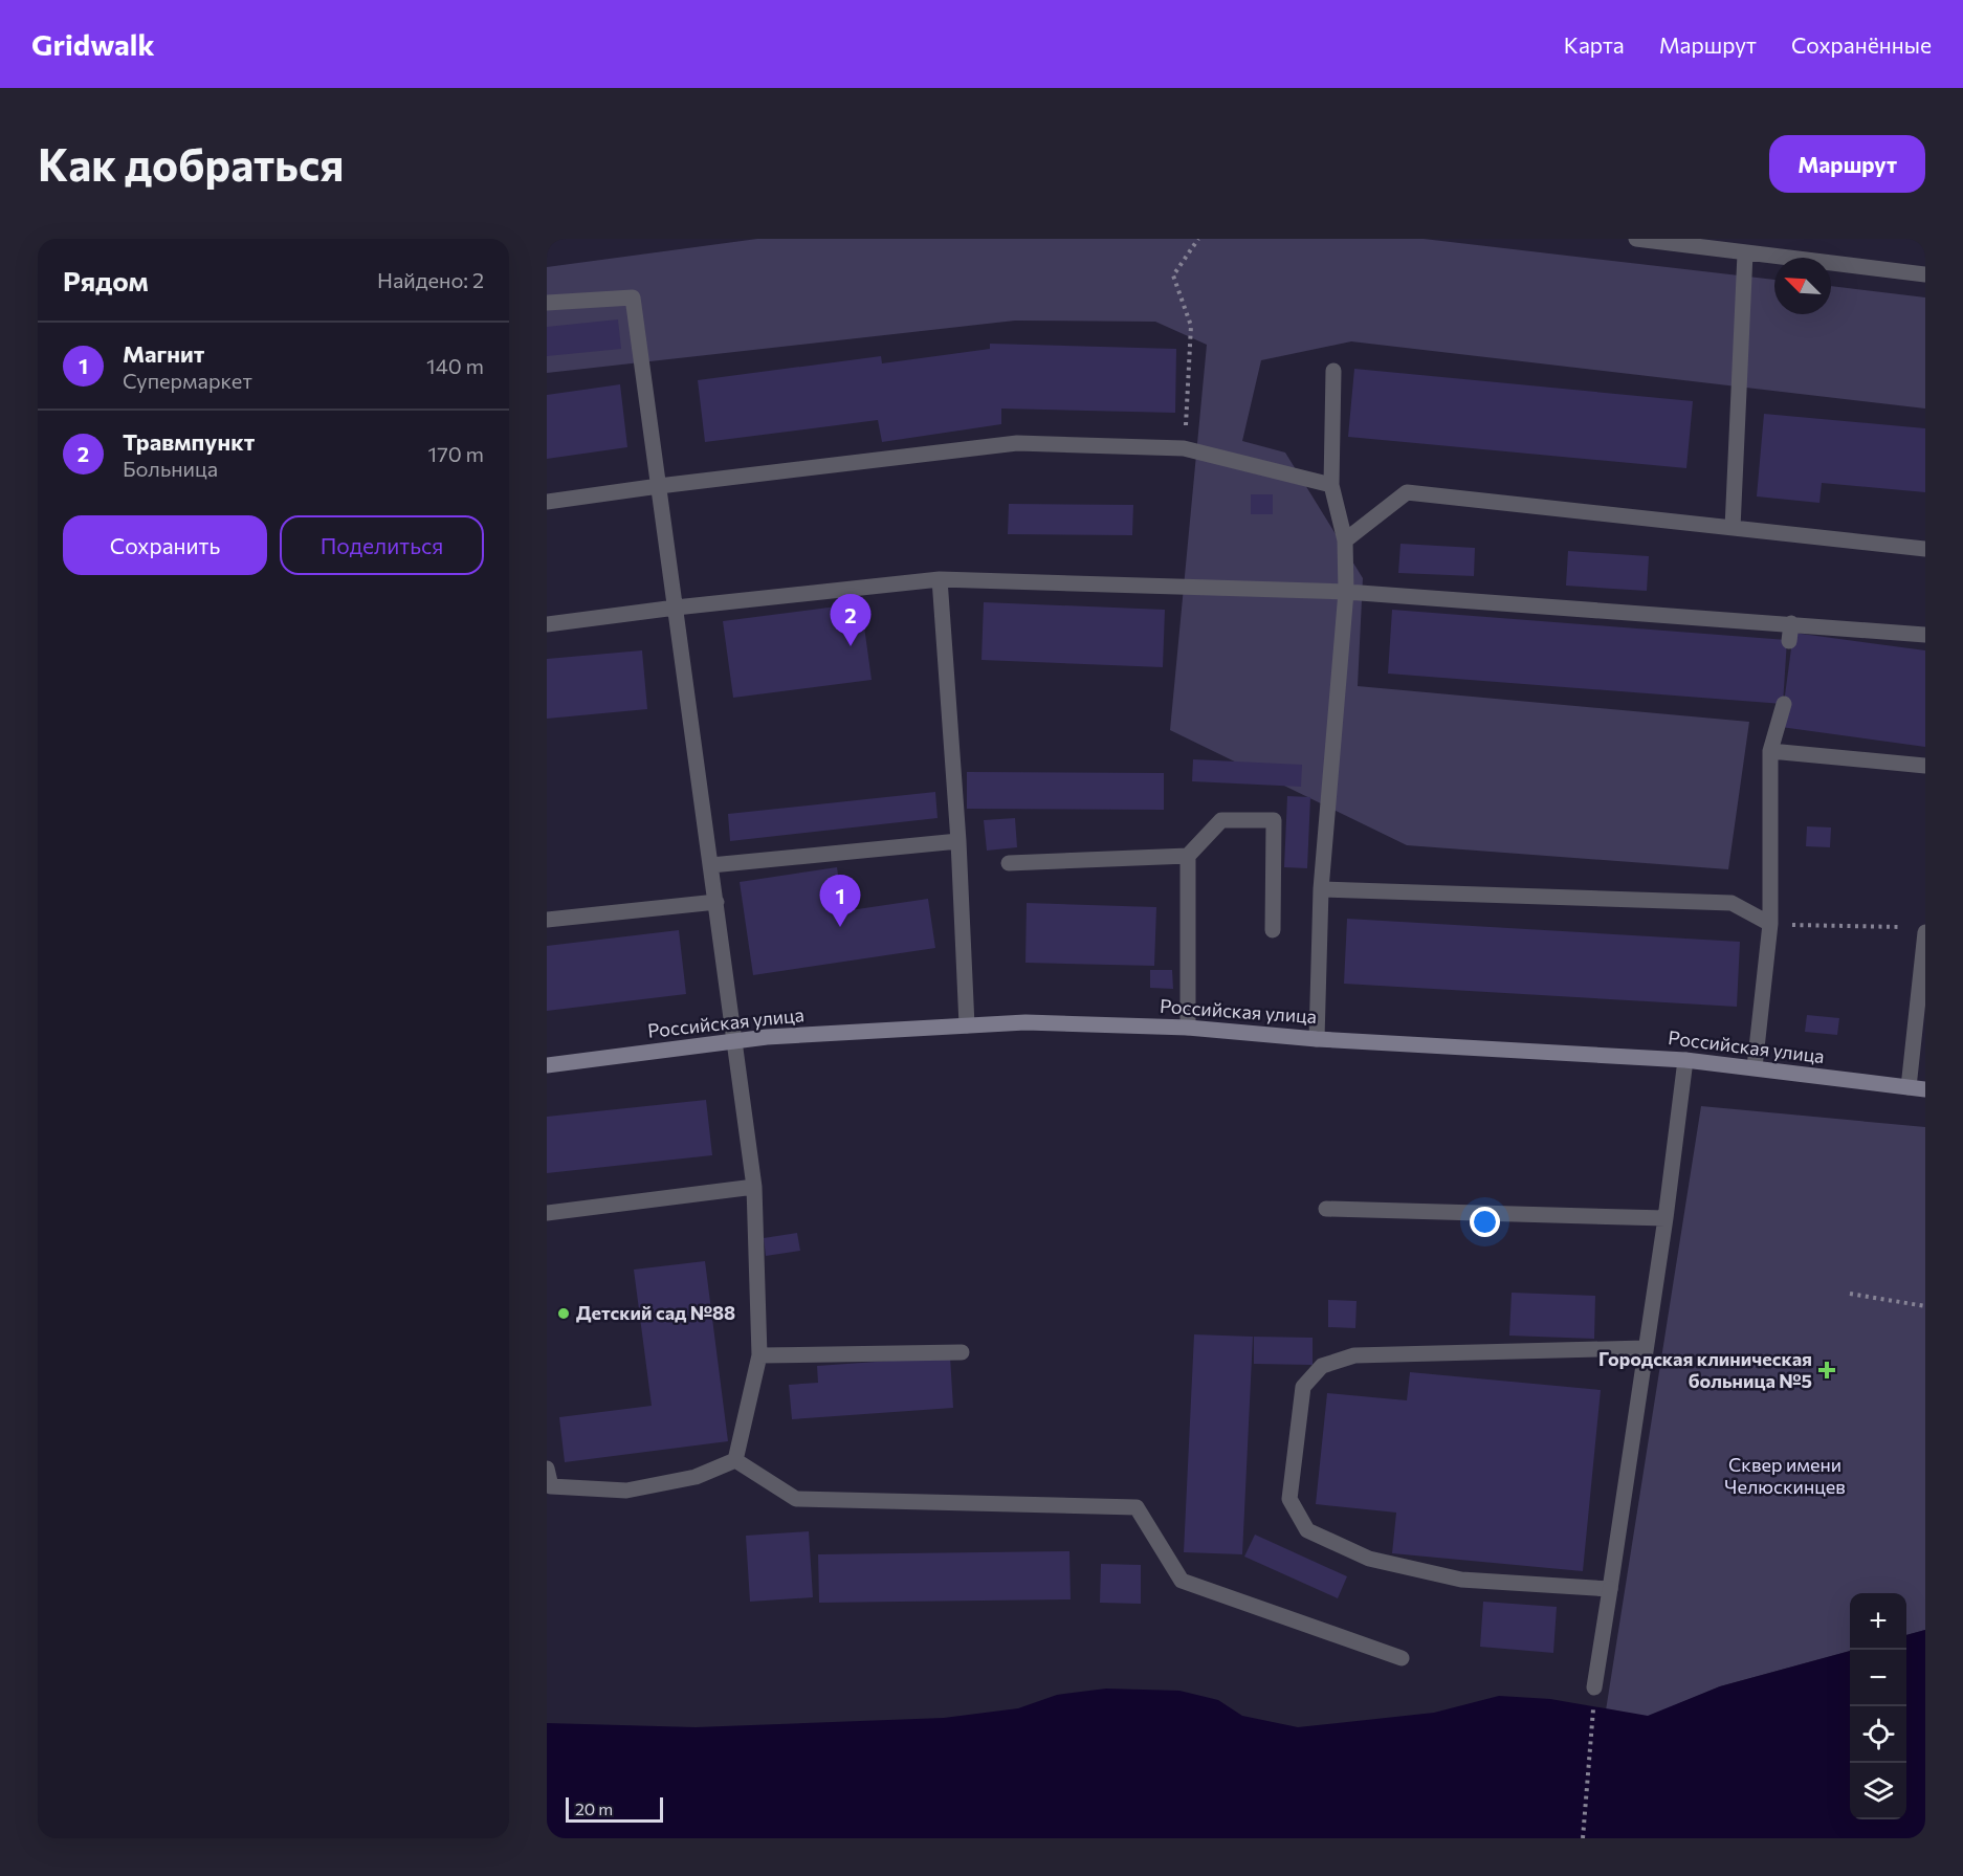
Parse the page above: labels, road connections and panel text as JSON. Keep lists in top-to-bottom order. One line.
{"streets":{"main road":["Российская улица"]},"parks":["Сквер имени Челюскинцев"],"places":{"other":["Детский сад №88"],"health":["Городская клиническая больница №5"]},"scale_bar":"20 m","north":"top left","page":{"header":"Gridwalk","nav":["Карта","Маршрут","Сохранённые"],"buttons":["Маршрут",["Сохранить","Поделиться"]],"title":"Как добраться","heading":["Рядом","Найдено: 2"],"list":[{"mark":"1","name":"Магнит","note":"Супермаркет","value":"140 m"},{"mark":"2","name":"Травмпункт","note":"Больница","value":"170 m"}],"pins":["2","1"],"map_buttons":["+","−"],"scale":"20 m"}}
